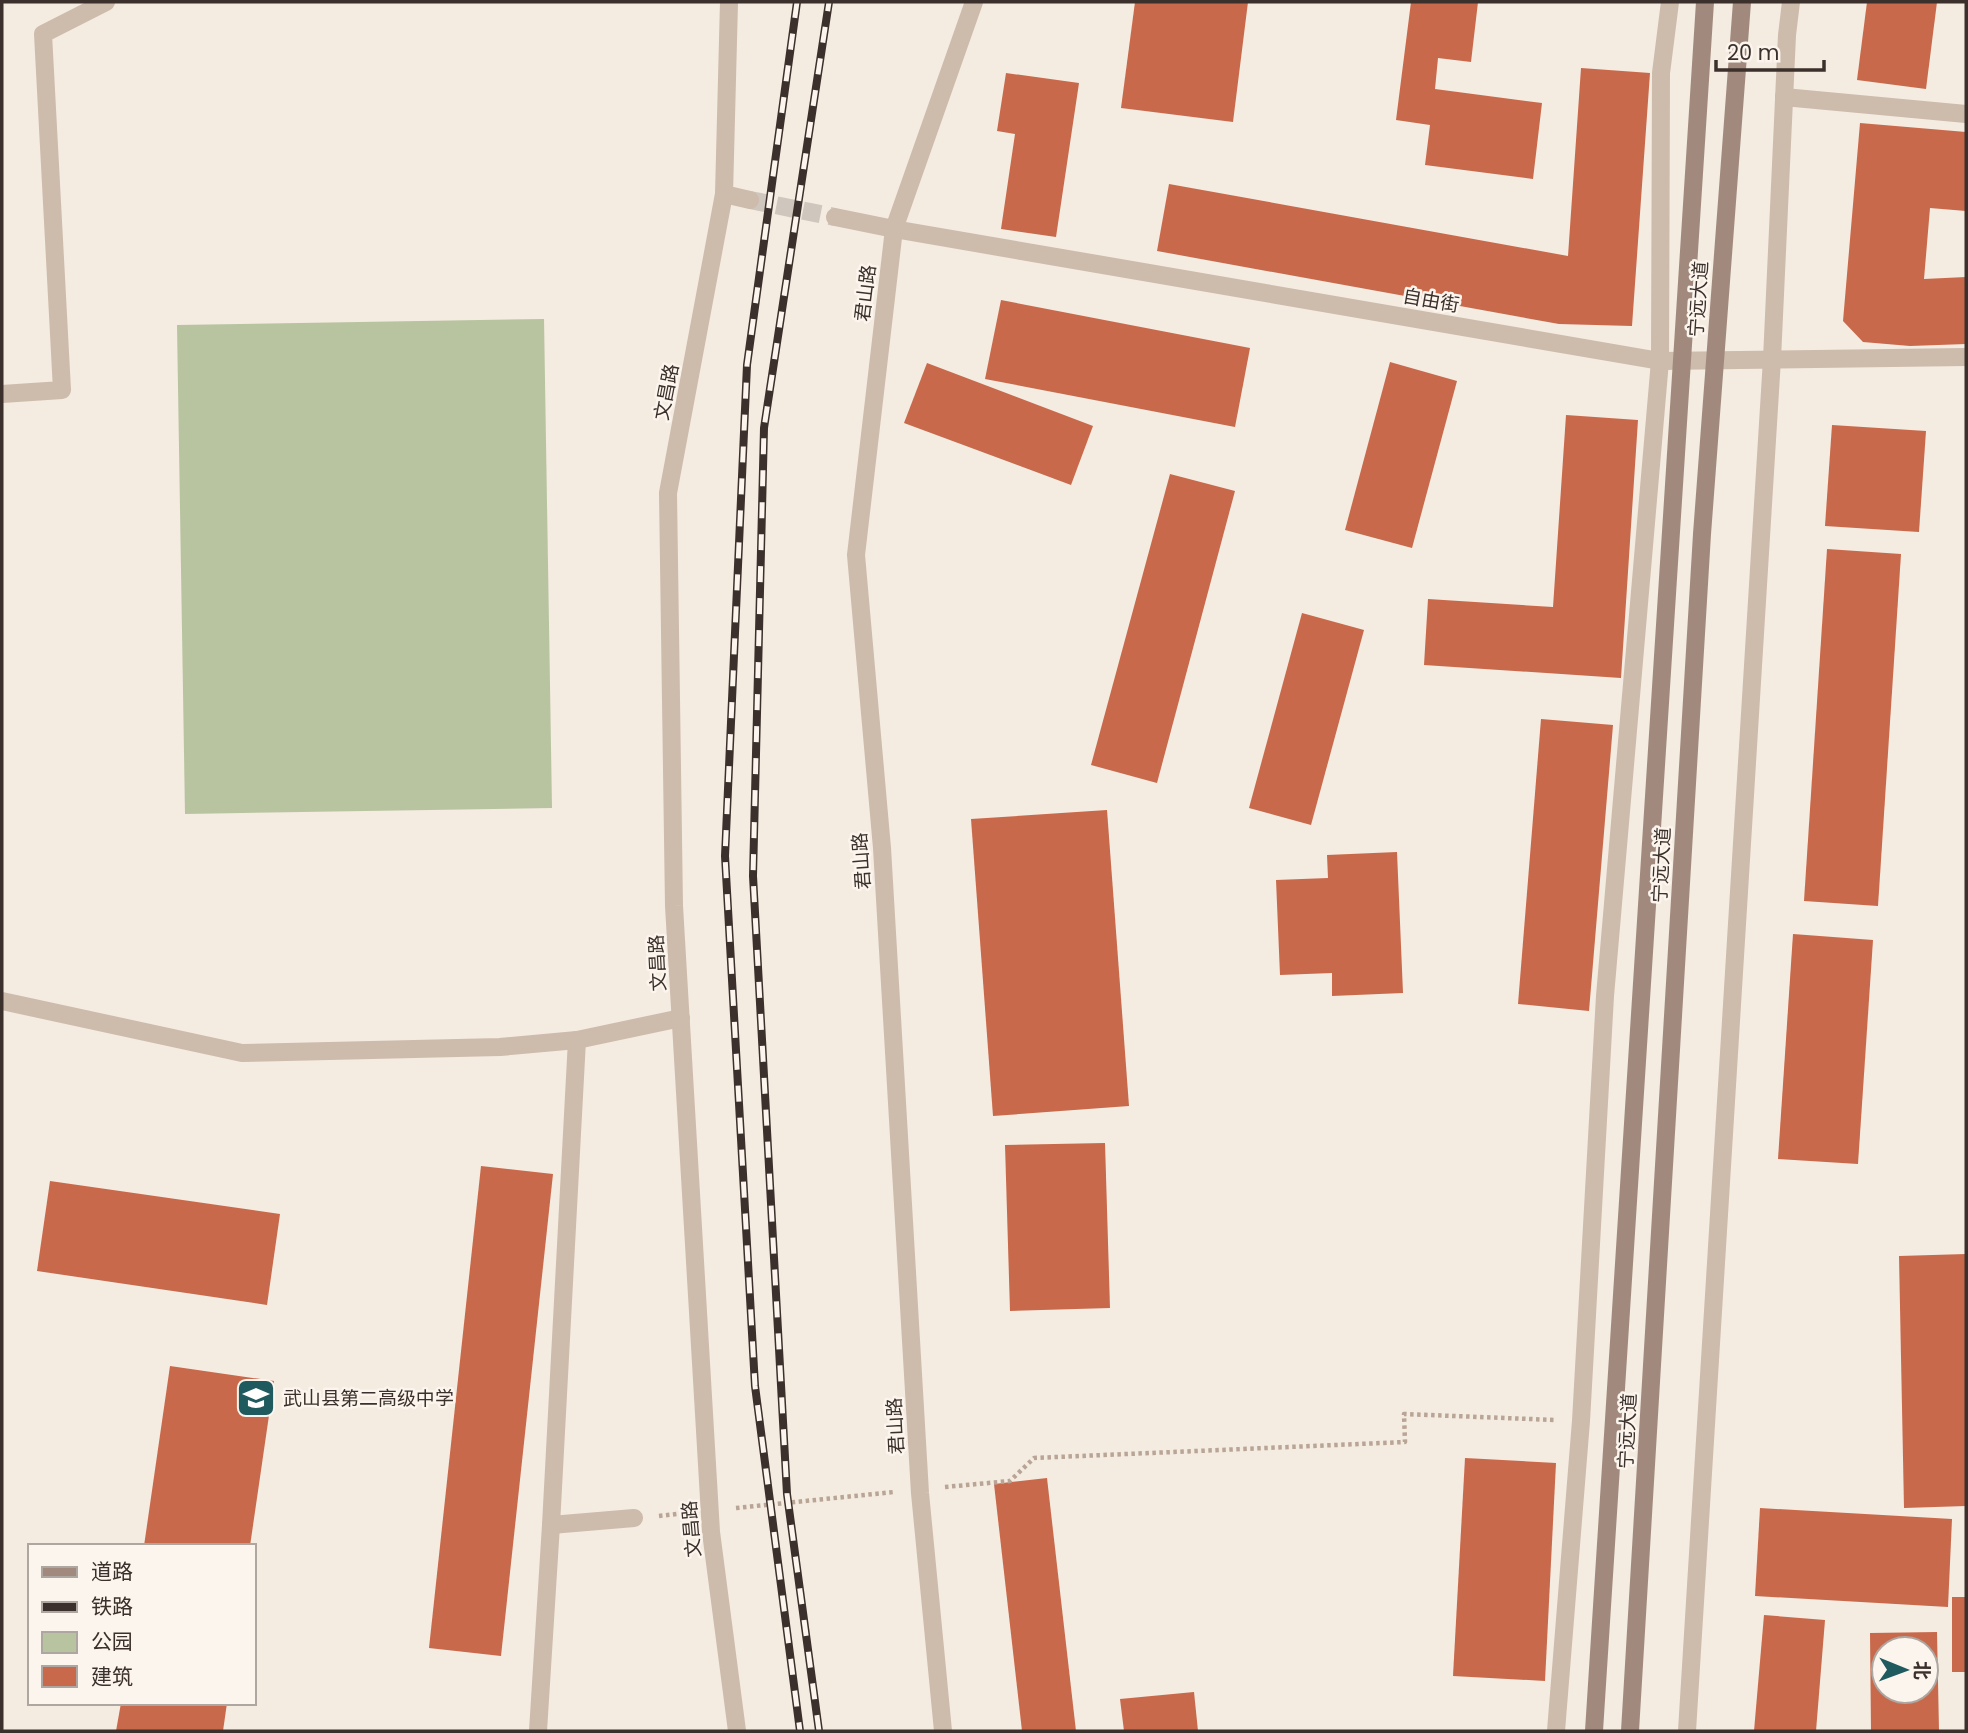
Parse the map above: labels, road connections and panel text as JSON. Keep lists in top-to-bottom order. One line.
{"streets":{"main road":["宁远大道"],"street":["君山路","自由街","文昌路"]},"crossings":[["君山路","自由街"],["宁远大道","自由街"]],"places":{"school or university":["武山县第二高级中学"]},"legend":["道路","铁路","公园","建筑"],"scale_bar":"20 m","north":"right"}
